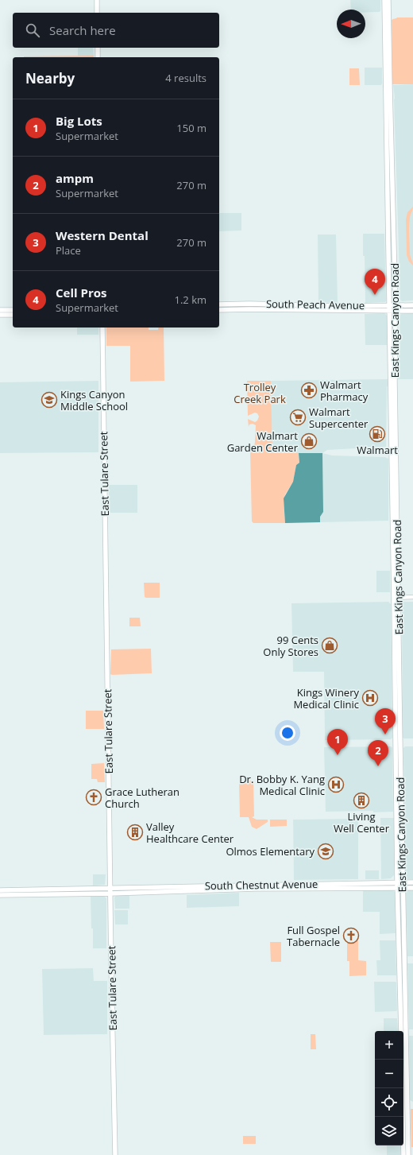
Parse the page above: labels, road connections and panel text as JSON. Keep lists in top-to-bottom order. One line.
{"streets":{"main road":["South Peach Avenue","East Kings Canyon Road","East Tulare Street","South Chestnut Avenue"]},"crossings":[["South Peach Avenue","East Kings Canyon Road"],["East Kings Canyon Road","South Chestnut Avenue"],["East Tulare Street","South Chestnut Avenue"]],"parks":["Trolley Creek Park"],"places":{"pharmacy":["Walmart Pharmacy"],"school or university":["Kings Canyon Middle School","Olmos Elementary"],"supermarket":["Walmart Supercenter"],"fuel station":["Walmart"],"shop":["Walmart Garden Center","99 Cents Only Stores"],"hospital":["Kings Winery Medical Clinic","Dr. Bobby K. Yang Medical Clinic"],"church":["Grace Lutheran Church","Full Gospel Tabernacle"],"building":["Living Well Center","Valley Healthcare Center"]},"north":"left","page":{"search":"Search here","heading":["Nearby","4 results"],"list":[{"mark":"1","name":"Big Lots","note":"Supermarket","value":"150 m"},{"mark":"2","name":"ampm","note":"Supermarket","value":"270 m"},{"mark":"3","name":"Western Dental","note":"Place","value":"270 m"},{"mark":"4","name":"Cell Pros","note":"Supermarket","value":"1.2 km"}],"pins":["4","3","1","2"],"map_buttons":["+","−"]}}
